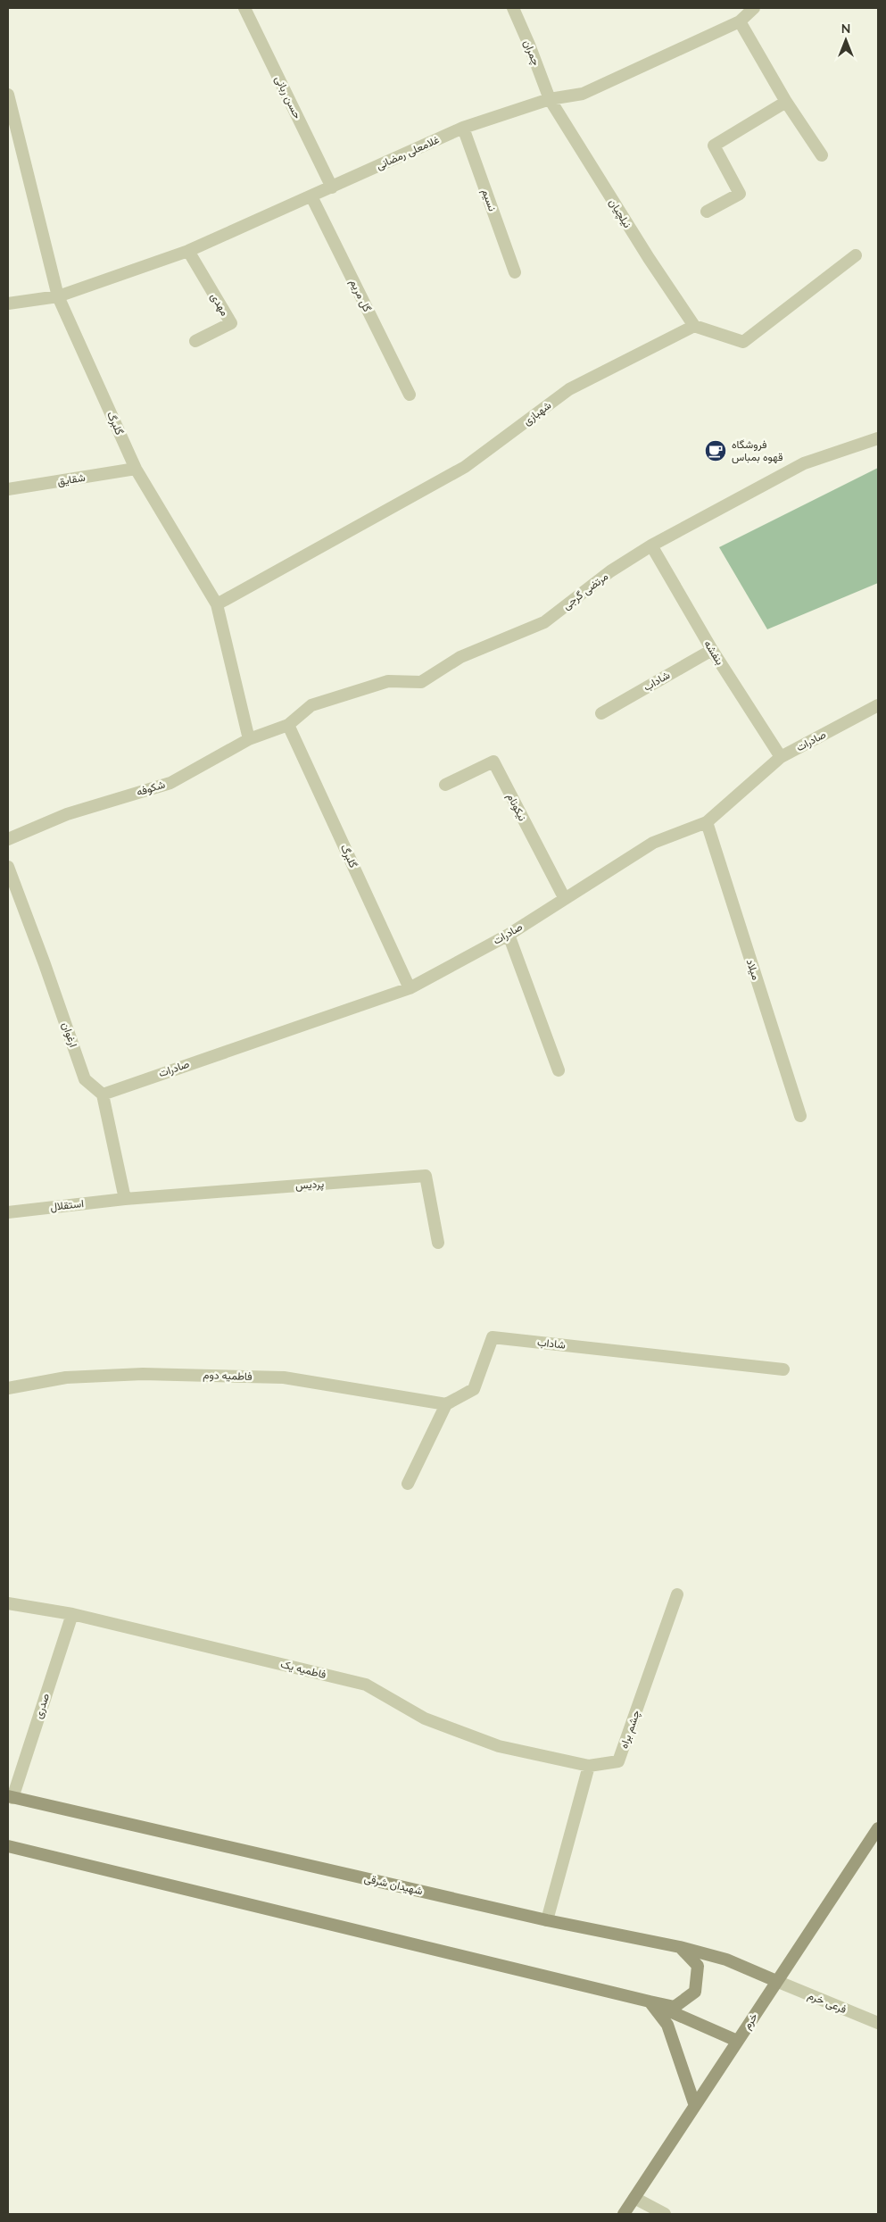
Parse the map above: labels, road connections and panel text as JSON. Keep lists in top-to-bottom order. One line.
{"streets":{"main road":["شهیدان شرقی","خرم"],"street":["چمران","حسن ربانی","غلامعلی رمضانی","نسیم","نیلچیان","گل مریم","مهدی","شهبازی","گلبرگ","شقایق","مرتضی گرجی","بنفشه","شاداب","صادرات","شکوفه","نیکونام","میلاد","ارغوان","پردیس","استقلال","فاطمیه دوم","فاطمیه یک","صدری","چشم براه","فرعی خرم"]},"crossings":[["چمران","غلامعلی رمضانی"],["چمران","نیلچیان"],["حسن ربانی","غلامعلی رمضانی"],["غلامعلی رمضانی","نسیم"],["غلامعلی رمضانی","نیلچیان"],["غلامعلی رمضانی","گل مریم"],["غلامعلی رمضانی","مهدی"],["غلامعلی رمضانی","گلبرگ"],["نیلچیان","شهبازی"],["شهبازی","گلبرگ"],["گلبرگ","شقایق"],["گلبرگ","مرتضی گرجی"],["گلبرگ","صادرات"],["گلبرگ","شکوفه"],["مرتضی گرجی","بنفشه"],["مرتضی گرجی","شکوفه"],["بنفشه","شاداب"],["بنفشه","صادرات"],["شاداب","فاطمیه دوم"],["صادرات","نیکونام"],["صادرات","میلاد"],["صادرات","ارغوان"],["پردیس","استقلال"],["فاطمیه یک","صدری"],["فاطمیه یک","چشم براه"],["صدری","شهیدان شرقی"],["شهیدان شرقی","فرعی خرم"],["شهیدان شرقی","خرم"],["فرعی خرم","خرم"]],"places":{"cafe":["فروشگاه قهوه بمباس"]},"north":"top"}
